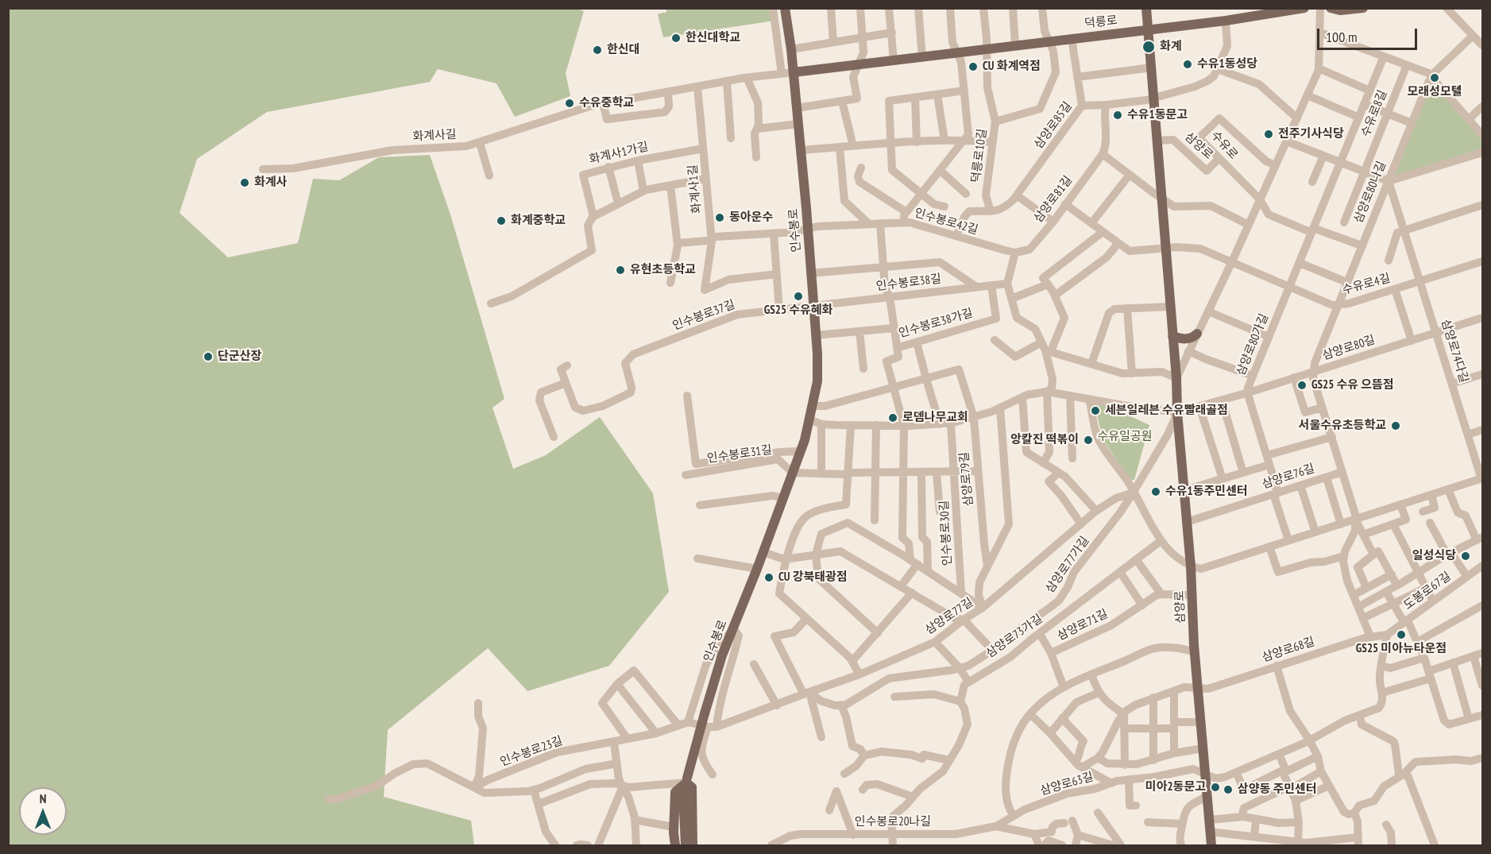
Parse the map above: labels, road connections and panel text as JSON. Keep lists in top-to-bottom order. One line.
{"streets":{"main road":["덕릉로","삼양로","인수봉로"],"street":["수유로8길","삼양로85길","화계사길","수유로","화계사1가길","덕릉로10길","화계사1길","삼양로80나길","삼양로81길","인수봉로42길","인수봉로38길","수유로4길","인수봉로37길","인수봉로38가길","삼양로80가길","삼양로80길","삼양로74다길","인수봉로31길","삼양로76길","삼양로79길","인수봉로30길","삼양로77가길","도봉로67길","삼양로77길","삼양로71길","삼양로73가길","삼양로68길","인수봉로23길","삼양로63길","인수봉로20나길"]},"crossings":[["덕릉로","삼양로85길"],["덕릉로","화계사길"],["덕릉로","삼양로"],["덕릉로","덕릉로10길"],["덕릉로","인수봉로"],["삼양로85길","삼양로"],["삼양로85길","삼양로81길"],["삼양로85길","인수봉로42길"],["화계사길","화계사1길"],["화계사길","인수봉로"],["수유로","삼양로"],["수유로","삼양로80가길"],["삼양로","삼양로80길"],["삼양로","삼양로76길"],["삼양로","삼양로68길"],["삼양로","삼양로63길"],["화계사1가길","화계사1길"],["화계사1길","인수봉로42길"],["삼양로80나길","수유로4길"],["삼양로80나길","삼양로80길"],["삼양로80나길","삼양로74다길"],["삼양로81길","인수봉로42길"],["인수봉로42길","인수봉로"],["인수봉로42길","인수봉로38가길"],["인수봉로","인수봉로38길"],["인수봉로","인수봉로37길"],["인수봉로","인수봉로31길"],["인수봉로38길","인수봉로37길"],["인수봉로38길","인수봉로38가길"],["수유로4길","삼양로80가길"],["수유로4길","삼양로74다길"],["삼양로80가길","삼양로80길"],["삼양로80가길","삼양로76길"],["삼양로80길","삼양로74다길"],["삼양로79길","삼양로77길"],["삼양로77가길","삼양로77길"],["도봉로67길","삼양로68길"],["삼양로71길","삼양로73가길"],["삼양로63길","인수봉로20나길"]],"parks":["수유일공원"],"places":["한신대학교","화계","한신대","수유1동성당","CU 화계역점","모래성모텔","수유중학교","수유1동문고","전주기사식당","화계사","동아운수","화계중학교","유현초등학교","GS25 수유혜화","단군산장","GS25 수유 으뜸점","세븐일레븐 수유빨래골점","로뎀나무교회","서울수유초등학교","앙칼진 떡볶이","수유1동주민센터","일성식당","CU 강북태광점","GS25 미아뉴타운점","미아2동문고","삼양동 주민센터"],"scale_bar":"100 m","north":"top"}
